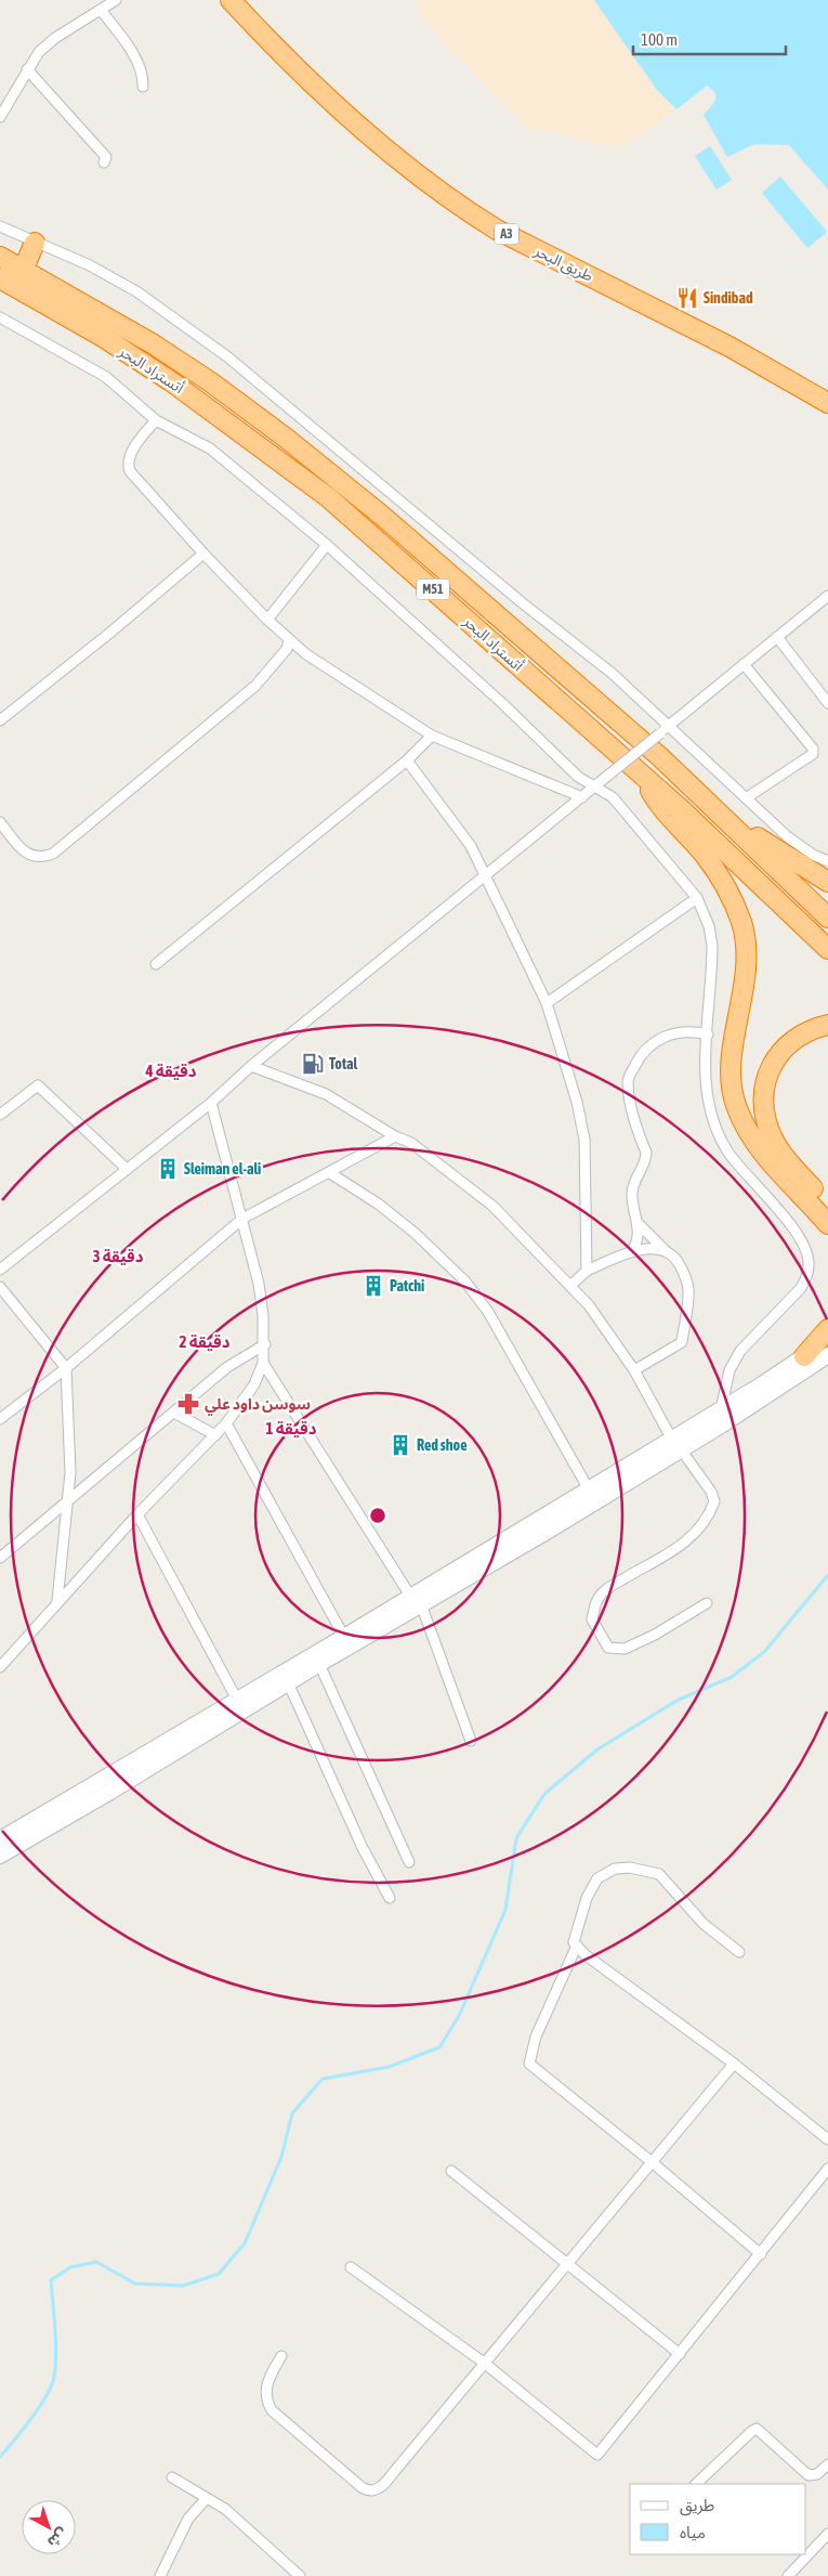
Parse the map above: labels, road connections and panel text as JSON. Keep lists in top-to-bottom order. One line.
{"streets":{"highway":["A3","طريق البحر","أتستراد البحر","M51"]},"places":{"restaurant":["Sindibad"],"fuel station":["Total"],"building":["Sleiman el-ali","Patchi","Red shoe"],"pharmacy":["سوسن داود علي"]},"legend":["طريق","مياه"],"scale_bar":"100 m","north":"bottom right","rings":["4 دقيقة","3 دقيقة","2 دقيقة","1 دقيقة"]}
